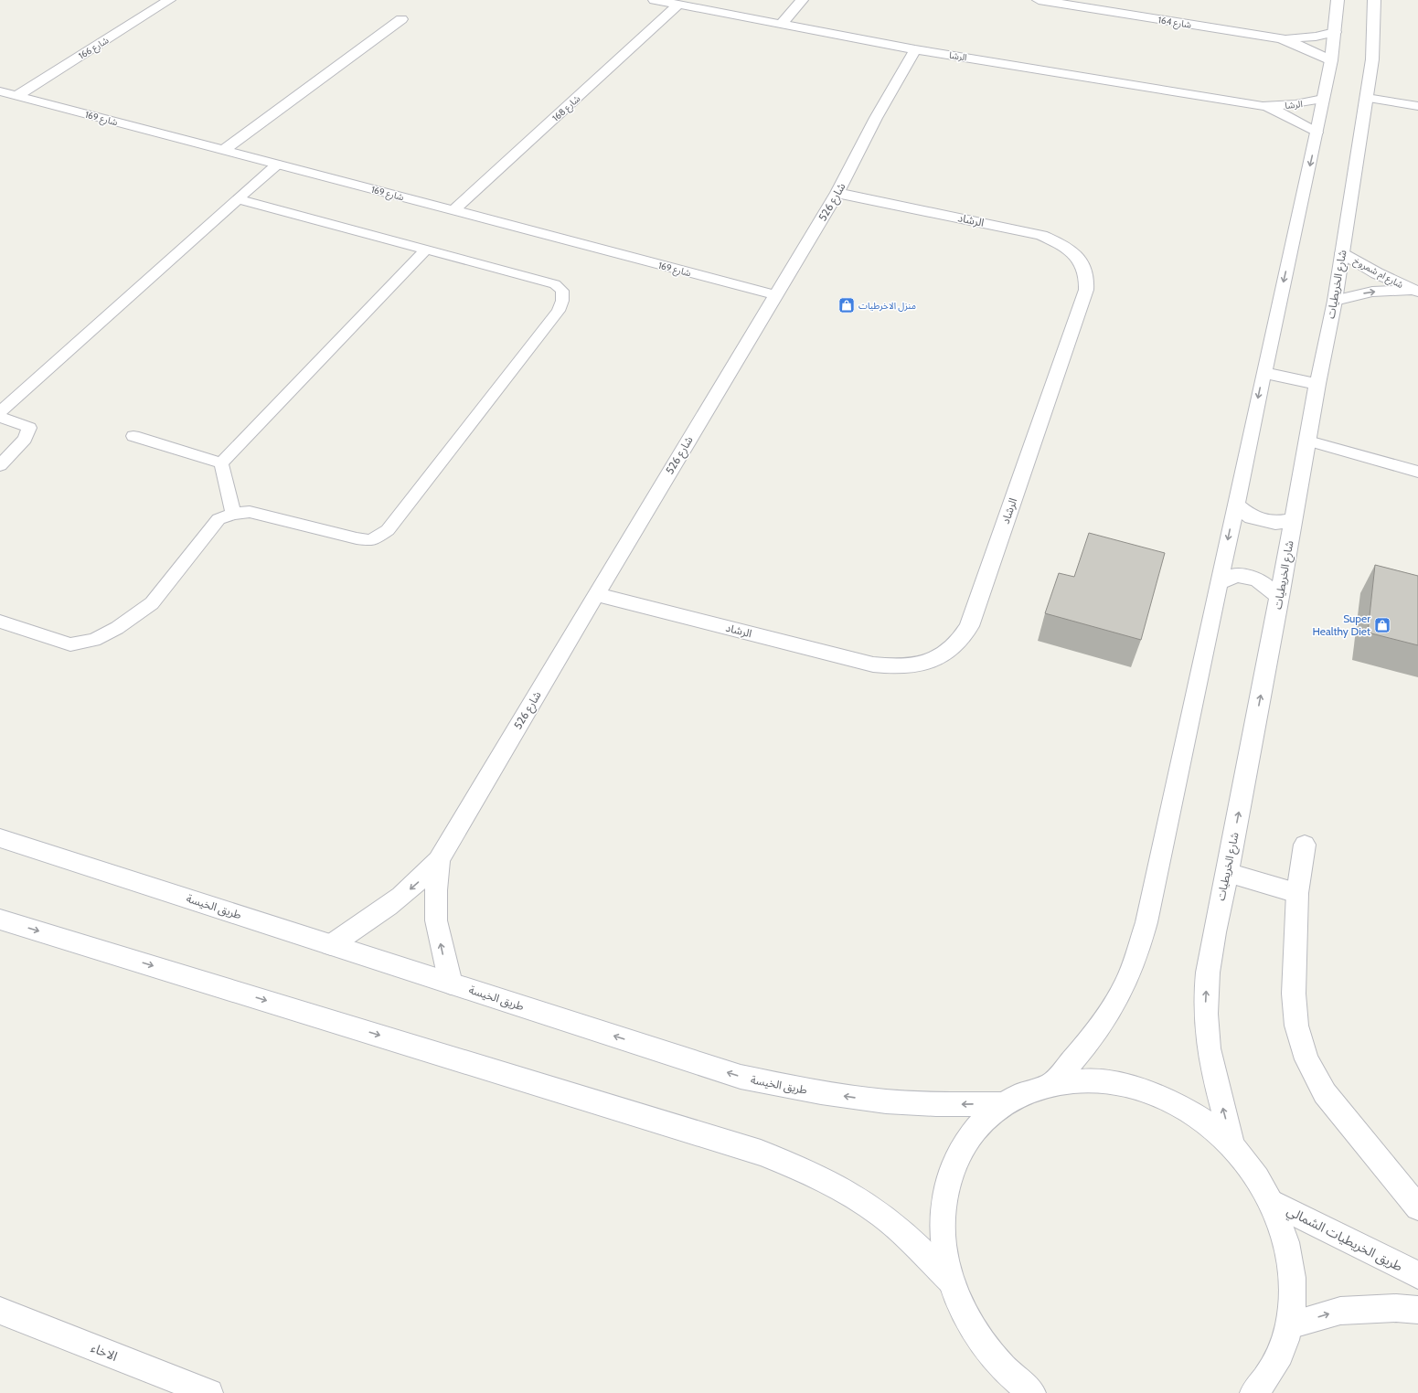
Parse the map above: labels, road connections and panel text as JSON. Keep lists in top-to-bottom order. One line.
{"streets":{"street":["شارع 164","شارع 166","الرشا","شارع 168","شارع 169","شارع 526","الرشاد","شارع ام شمروخ","شارع الخريطيات","طريق الخيسة","طريق الخريطيات الشمالي","الاخاء"]},"crossings":[["شارع 166","شارع 169"],["الرشا","شارع 168"],["الرشا","شارع 526"],["شارع 168","شارع 169"],["شارع 169","شارع 526"],["شارع 526","الرشاد"],["شارع 526","طريق الخيسة"],["شارع ام شمروخ","شارع الخريطيات"]],"one_way":["شارع ام شمروخ"],"places":{"shop":["منزل الاخرطيات","Super Healthy Diet"]}}
